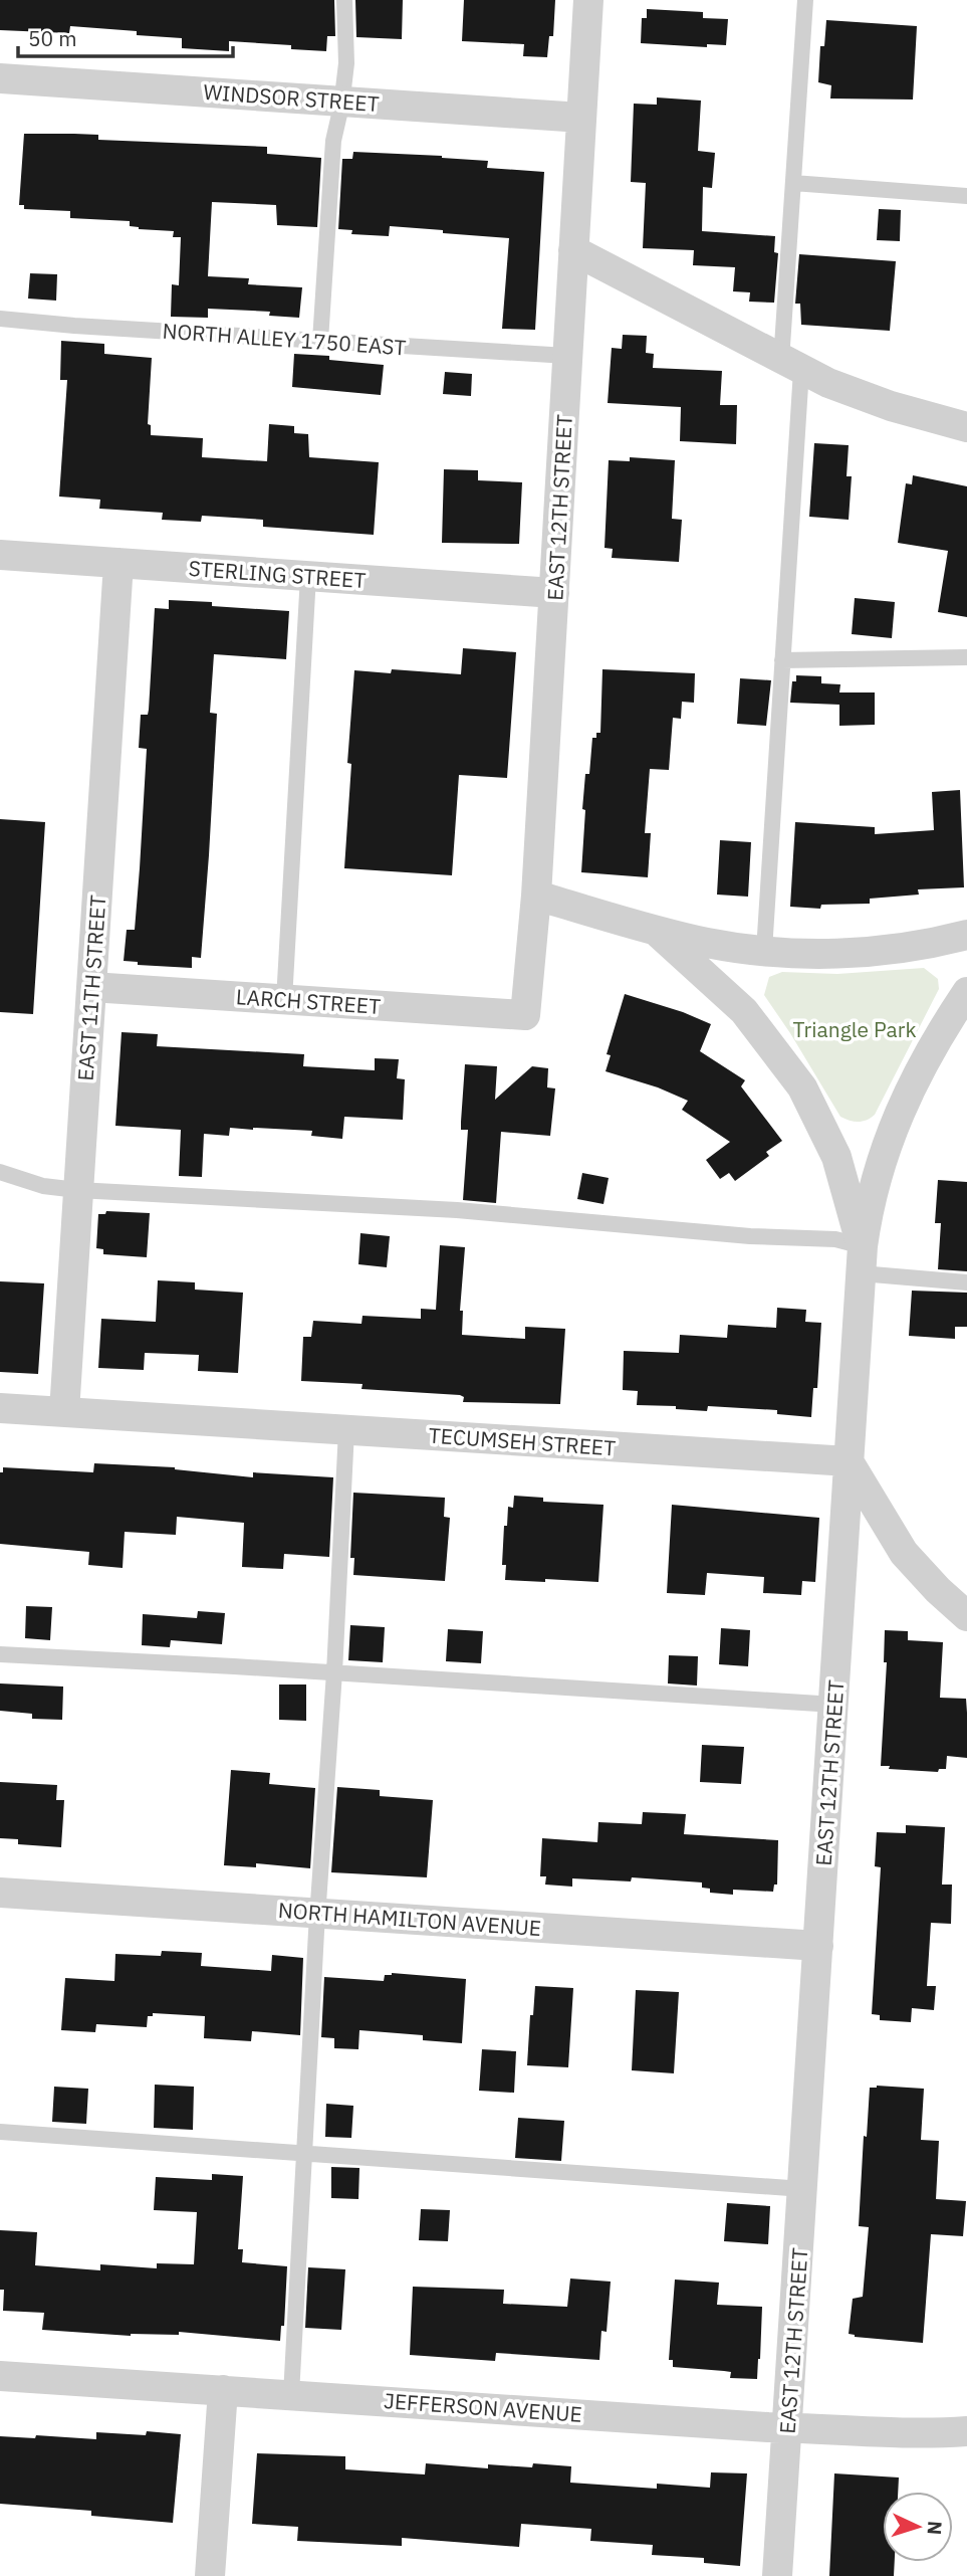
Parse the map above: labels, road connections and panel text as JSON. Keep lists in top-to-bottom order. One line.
{"streets":{"street":["WINDSOR STREET","EAST 12TH STREET","STERLING STREET","EAST 11TH STREET","LARCH STREET","TECUMSEH STREET","NORTH HAMILTON AVENUE","JEFFERSON AVENUE"],"lane":["NORTH ALLEY 1750 EAST"]},"crossings":[["WINDSOR STREET","EAST 12TH STREET"],["NORTH ALLEY 1750 EAST","EAST 12TH STREET"],["EAST 12TH STREET","STERLING STREET"],["EAST 12TH STREET","LARCH STREET"],["EAST 12TH STREET","TECUMSEH STREET"],["EAST 12TH STREET","NORTH HAMILTON AVENUE"],["EAST 12TH STREET","JEFFERSON AVENUE"],["STERLING STREET","EAST 11TH STREET"],["EAST 11TH STREET","LARCH STREET"],["EAST 11TH STREET","TECUMSEH STREET"]],"parks":["Triangle Park"],"scale_bar":"50 m","north":"right"}
